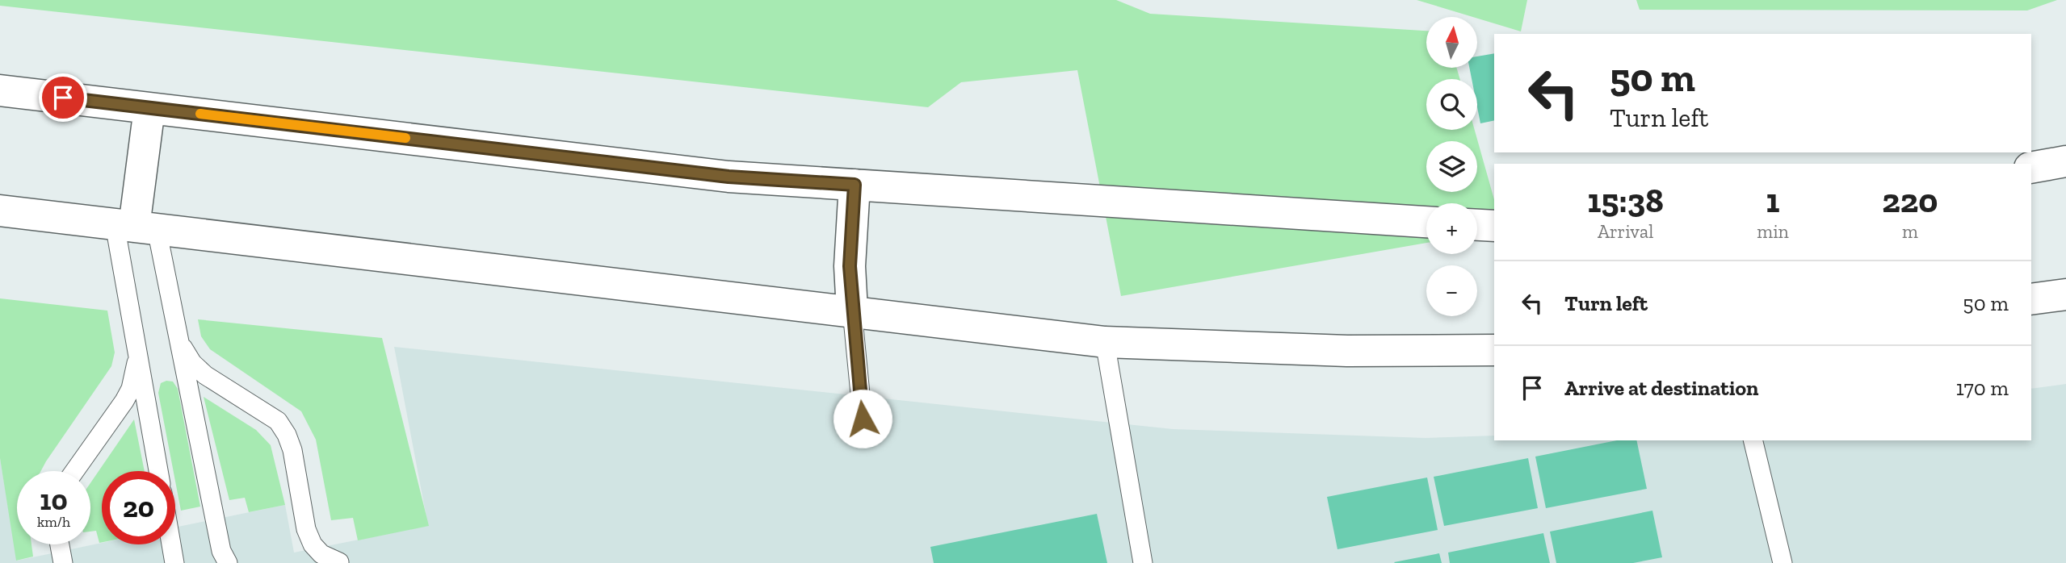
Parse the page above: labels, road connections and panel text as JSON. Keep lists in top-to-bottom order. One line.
{"north":"top","page":{"map_buttons":["+","−"],"turn":["50 m","Turn left"],"eta":["15:38","Arrival","1","min","220","m"],"list":[{"name":"Turn left","value":"50 m"},{"name":"Arrive at destination","value":"170 m"}],"speed":"10 km/h","limit":"20"}}
